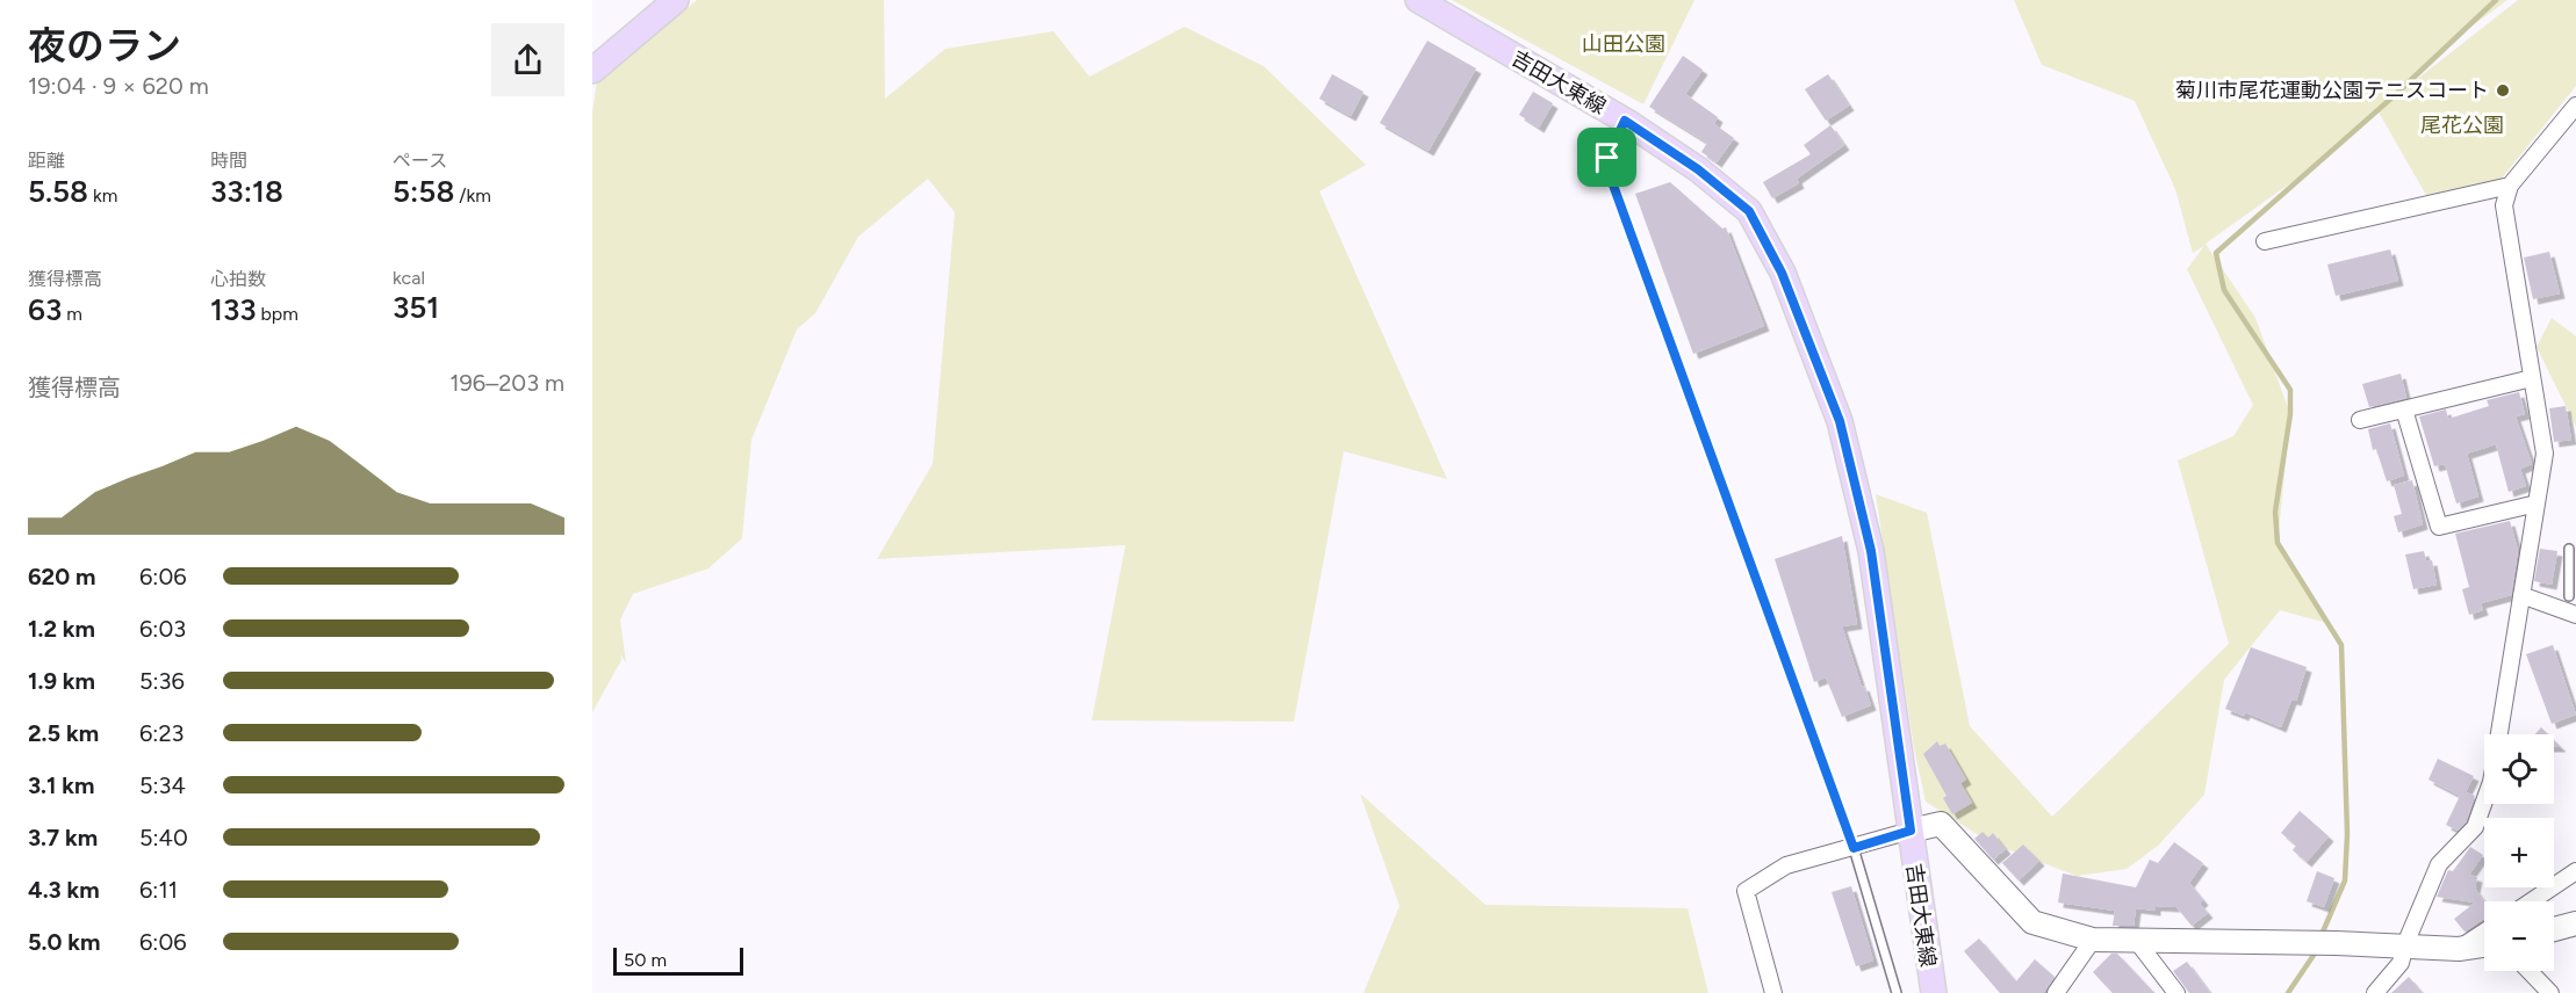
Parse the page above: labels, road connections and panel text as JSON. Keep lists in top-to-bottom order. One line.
{"streets":{"main road":["吉田大東線"]},"parks":["山田公園","尾花公園"],"places":["菊川市尾花運動公園テニスコート"],"scale_bar":"50 m","page":{"heading":["夜のラン","19:04 · 9 × 620 m"],"stats":[["距離","5.58 km"],["時間","33:18"],["ペース","5:58 /km"],["獲得標高","63 m"],["心拍数","133 bpm"],["kcal","351"]],"chart":["獲得標高","196–203 m"],"list":[{"name":"620 m","note":"6:06"},{"name":"1.2 km","note":"6:03"},{"name":"1.9 km","note":"5:36"},{"name":"2.5 km","note":"6:23"},{"name":"3.1 km","note":"5:34"},{"name":"3.7 km","note":"5:40"},{"name":"4.3 km","note":"6:11"},{"name":"5.0 km","note":"6:06"}],"map_buttons":["+","−"],"scale":"50 m"}}
